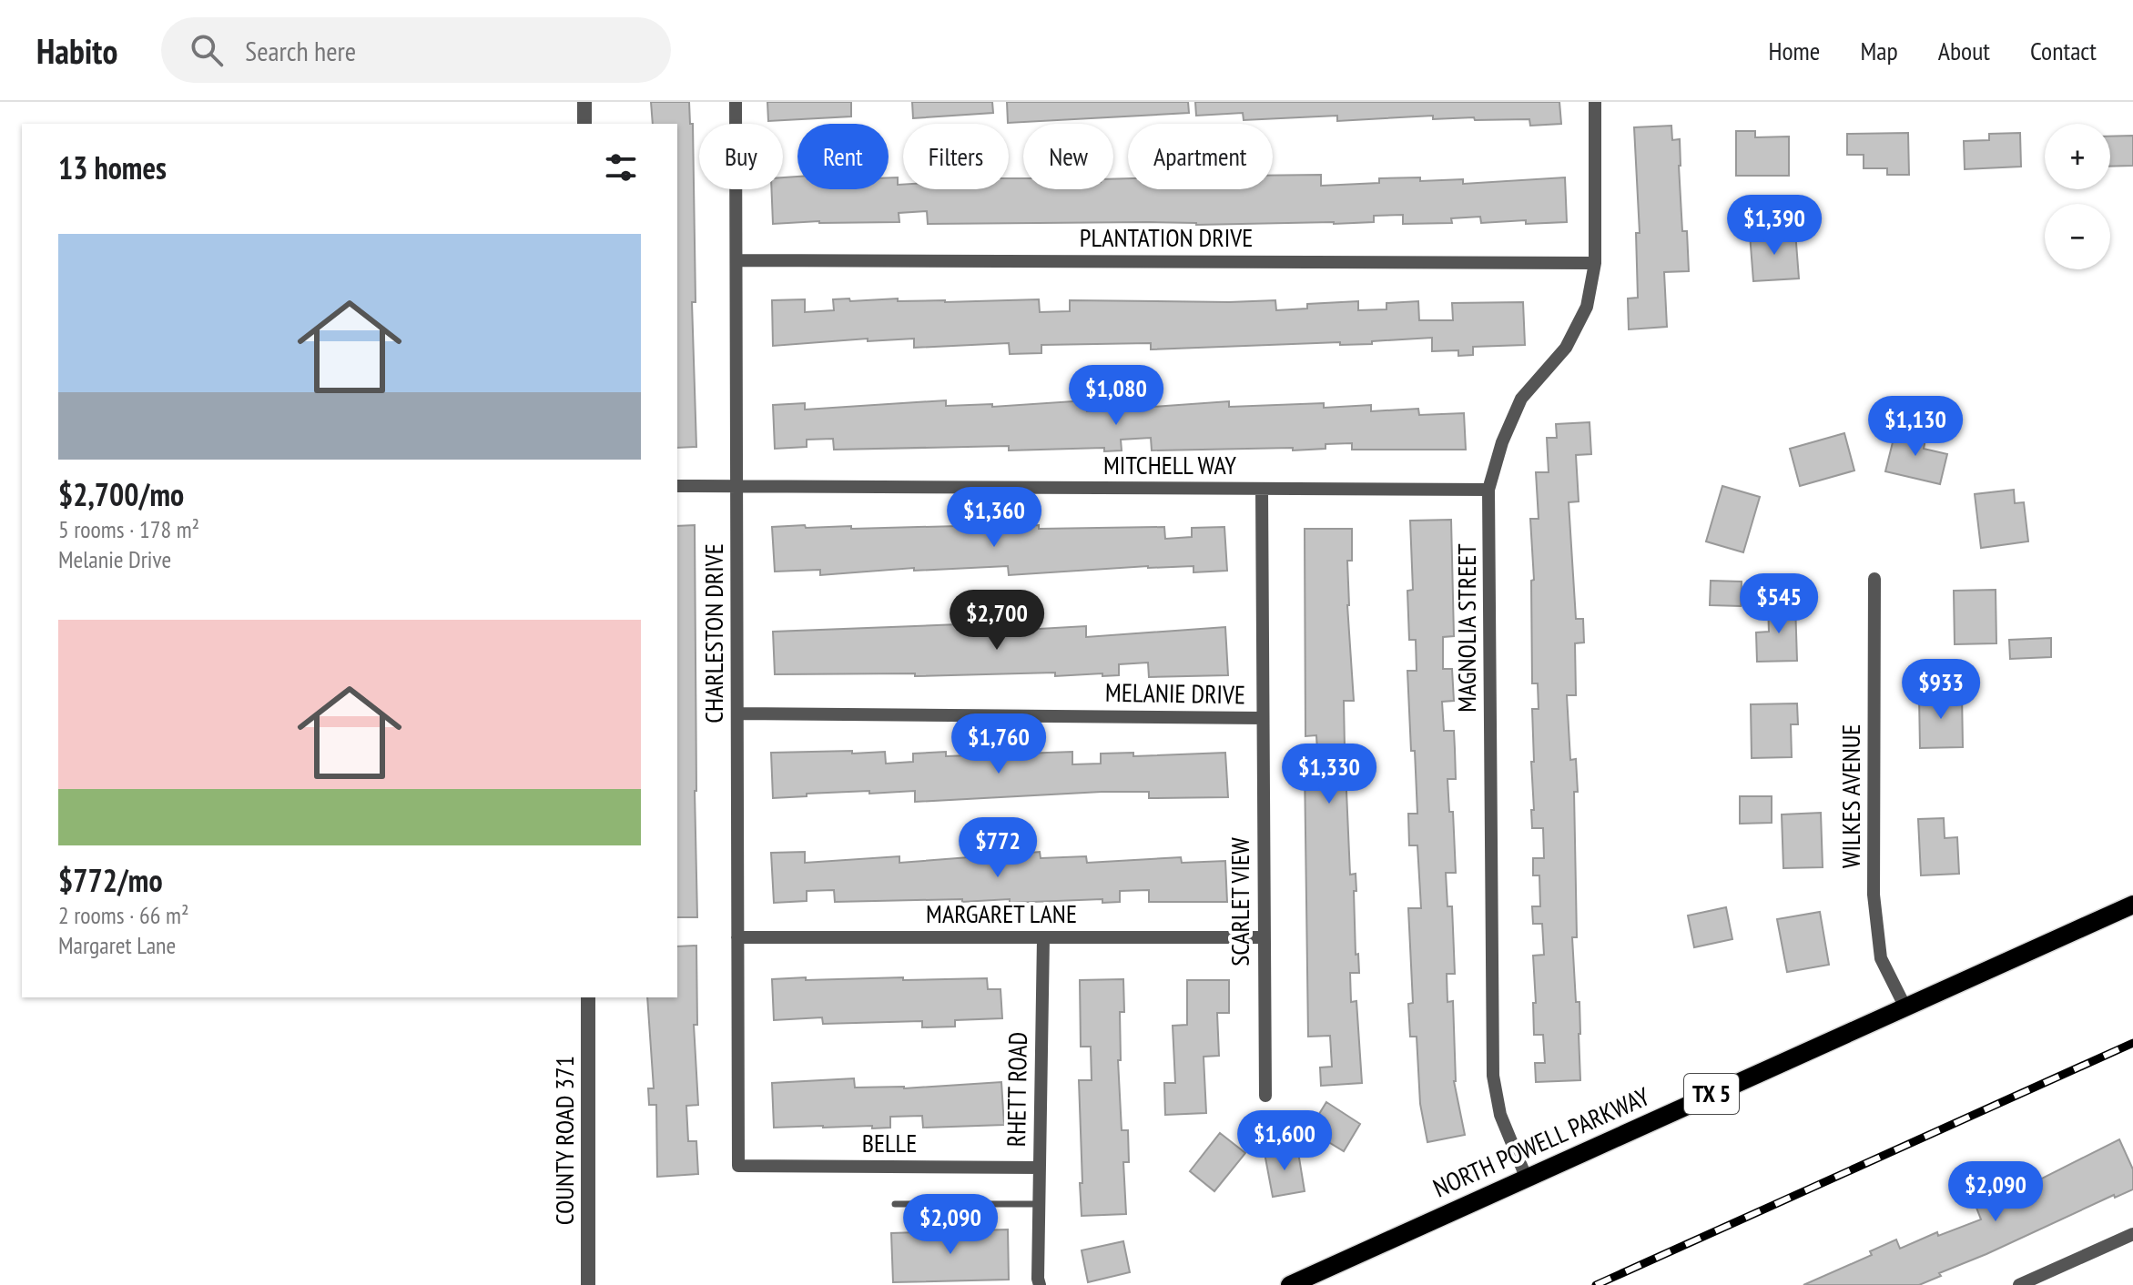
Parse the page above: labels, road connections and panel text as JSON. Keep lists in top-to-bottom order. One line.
{"streets":{"main road":["TX 5","NORTH POWELL PARKWAY"],"street":["PLANTATION DRIVE","MITCHELL WAY","MAGNOLIA STREET","CHARLESTON DRIVE","MELANIE DRIVE","WILKES AVENUE","SCARLET VIEW","MARGARET LANE","RHETT ROAD","COUNTY ROAD 371","BELLE"]},"crossings":[["PLANTATION DRIVE","MAGNOLIA STREET"],["PLANTATION DRIVE","CHARLESTON DRIVE"],["MITCHELL WAY","MAGNOLIA STREET"],["MITCHELL WAY","CHARLESTON DRIVE"],["MITCHELL WAY","SCARLET VIEW"],["MAGNOLIA STREET","NORTH POWELL PARKWAY"],["CHARLESTON DRIVE","MELANIE DRIVE"],["CHARLESTON DRIVE","MARGARET LANE"],["CHARLESTON DRIVE","BELLE"],["MELANIE DRIVE","SCARLET VIEW"],["WILKES AVENUE","NORTH POWELL PARKWAY"],["SCARLET VIEW","MARGARET LANE"],["MARGARET LANE","RHETT ROAD"],["RHETT ROAD","BELLE"]],"page":{"header":"Habito","search":"Search here","nav":["Home","Map","About","Contact"],"map_buttons":["+","−"],"chip":["Buy","Rent","Filters","New","Apartment"],"heading":"13 homes","price":["$1,390","$1,080","$1,130","$1,360","$545","$2,700","$933","$1,760","$1,330","$772","$1,600","$2,090","$2,090"],"list":[{"name":"$2,700/mo","note":"5 rooms · 178 m² · Melanie Drive"},{"name":"$772/mo","note":"2 rooms · 66 m² · Margaret Lane"}]}}
